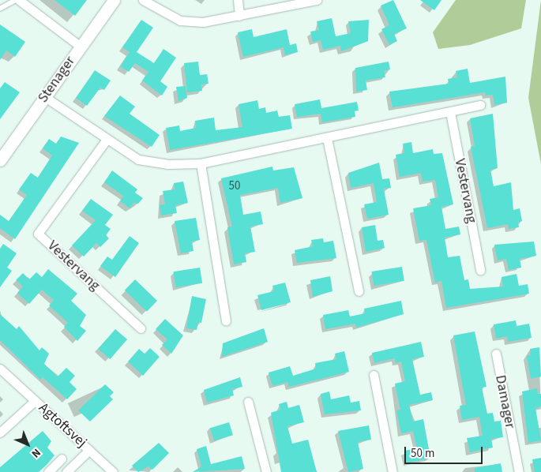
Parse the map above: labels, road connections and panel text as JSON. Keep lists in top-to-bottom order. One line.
{"streets":{"street":["Stenager","Vestervang","Damager","Agtoftsvej"]},"house_numbers":["50"],"scale_bar":"50 m","north":"bottom right"}
